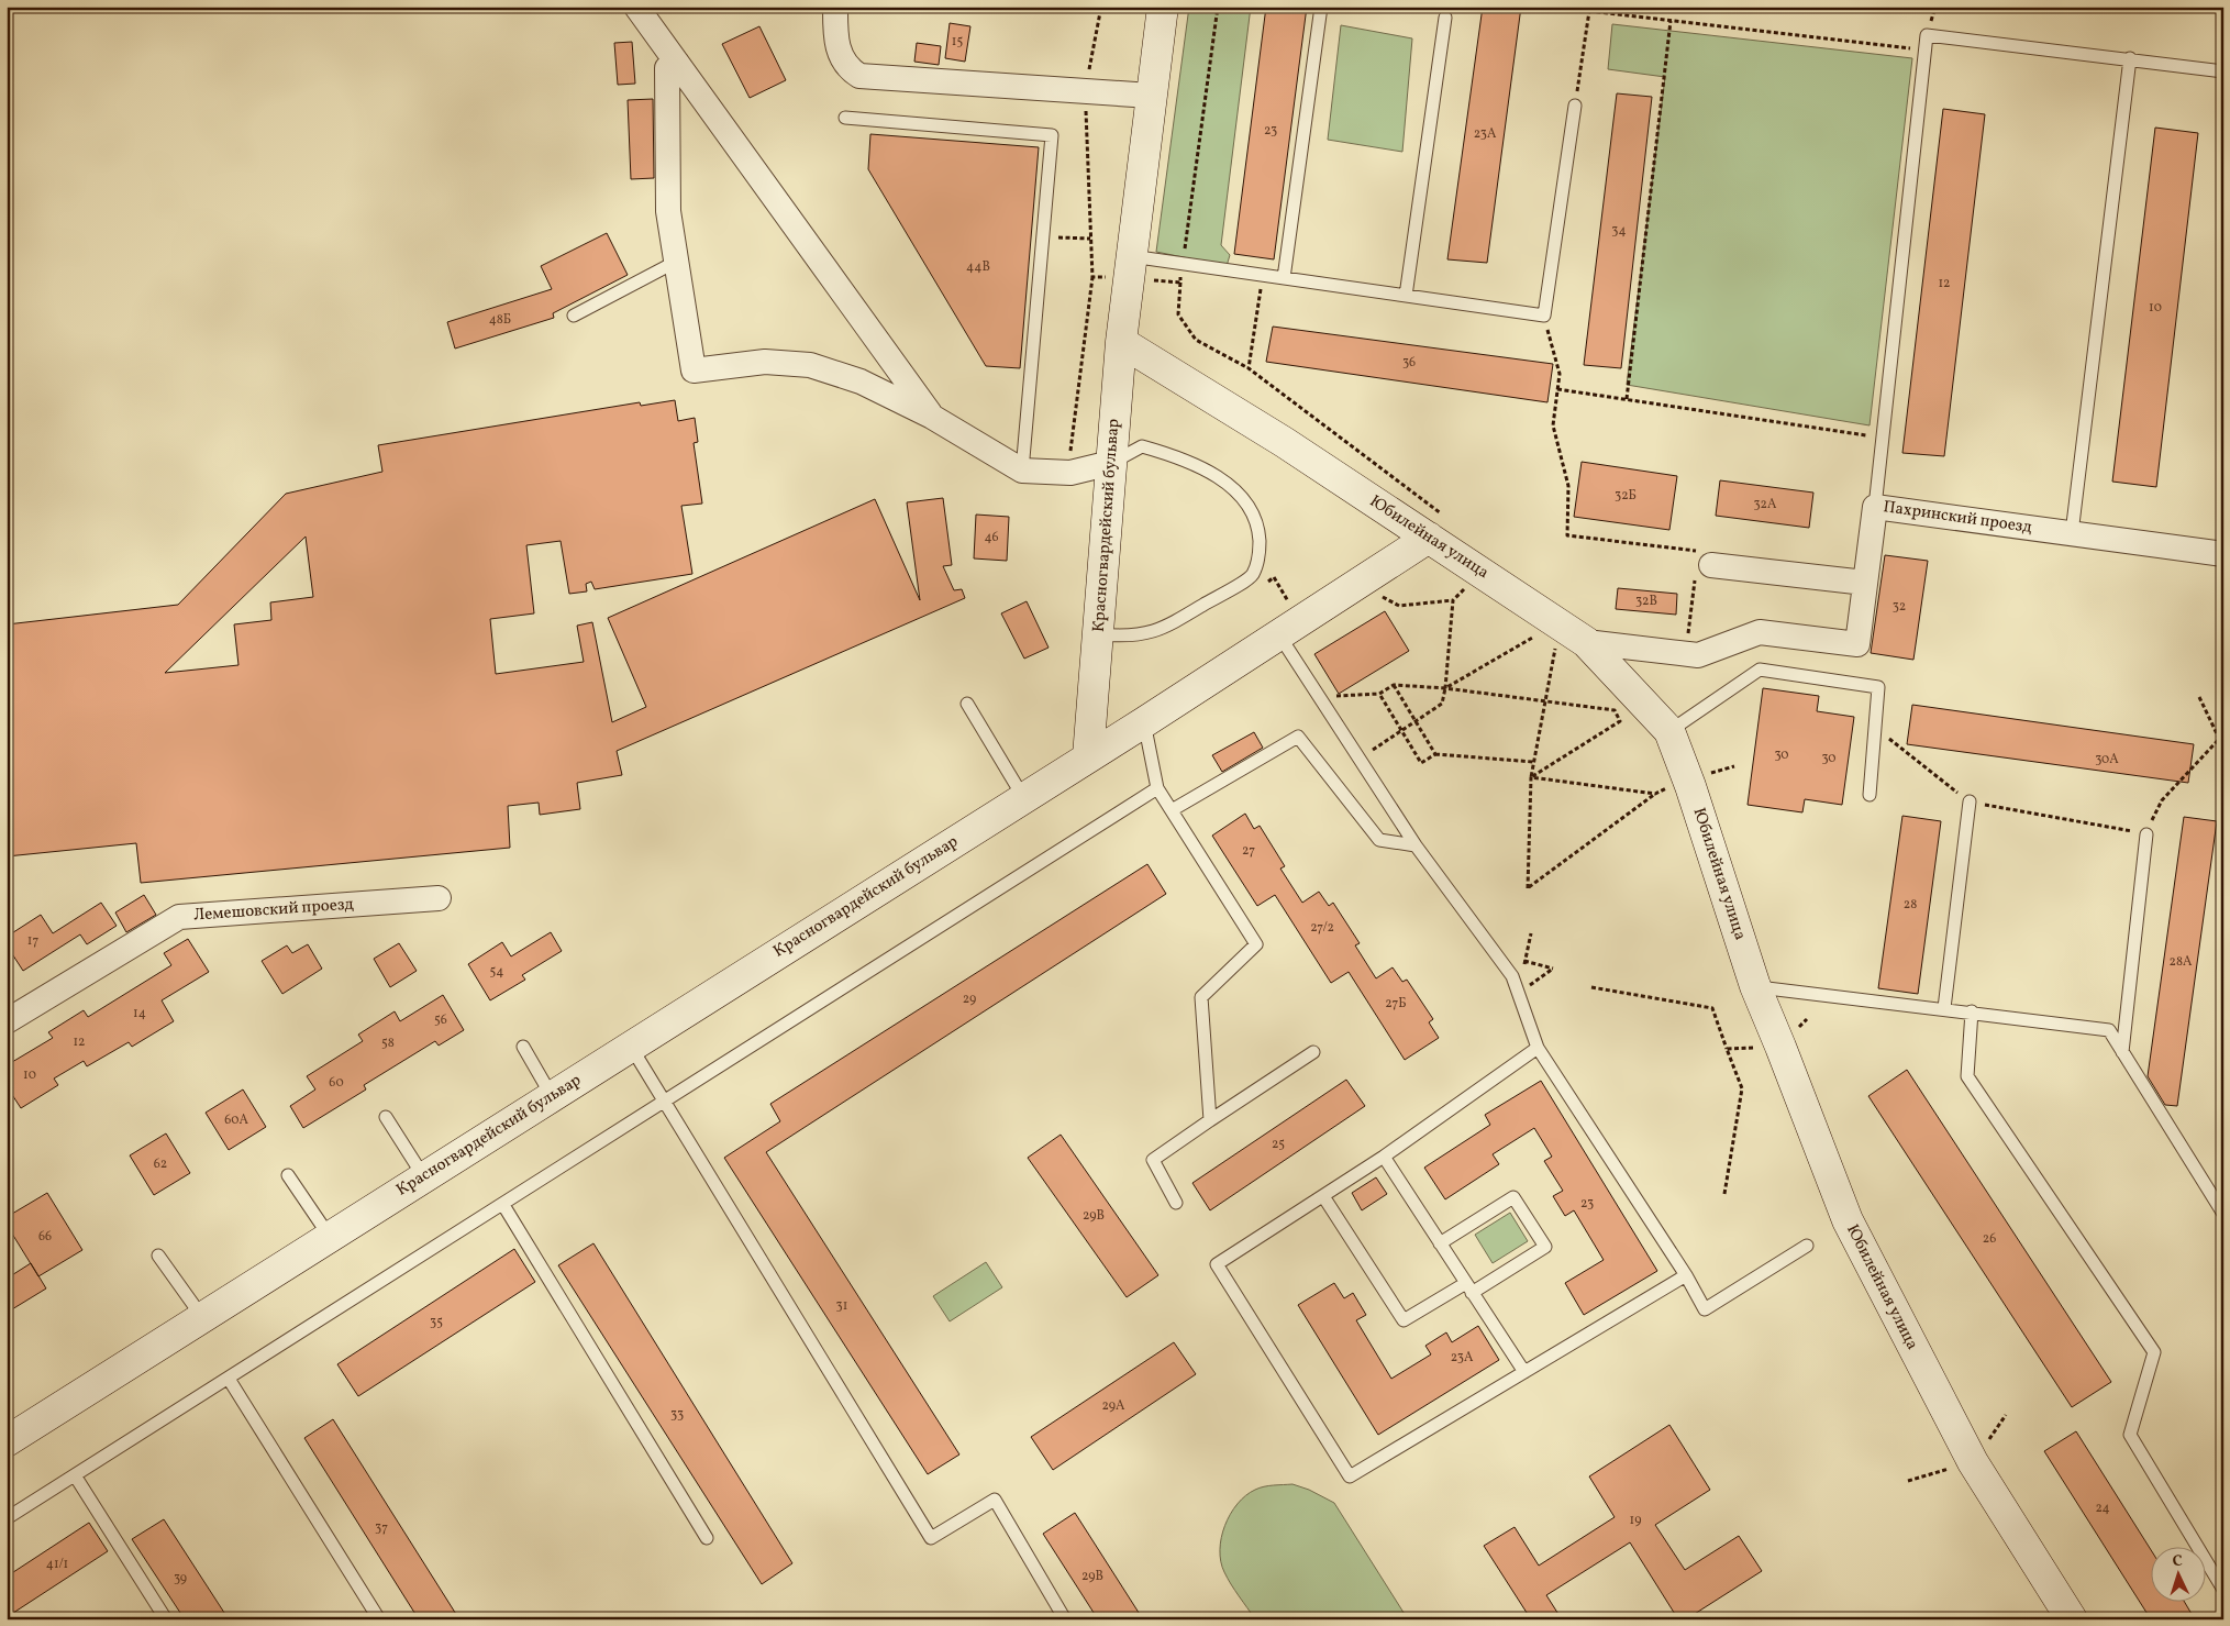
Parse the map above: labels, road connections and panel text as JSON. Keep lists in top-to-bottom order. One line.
{"streets":{"street":["Пахринский проезд","Красногвардейский бульвар","Юбилейная улица","Лемешовский проезд"]},"crossings":[["Пахринский проезд","Юбилейная улица"],["Красногвардейский бульвар","Юбилейная улица"]],"house_numbers":["15","23","23А","34","44В","12","10","48Б","36","32Б","32А","46","32В","32","30","30","30А","27","28","27/2","17","28А","54","29","27Б","14","56","12","58","10","60","60А","25","62","23","29В","66","26","31","35","23А","29А","33","24","19","37","41/1","29В","39"],"north":"top"}
